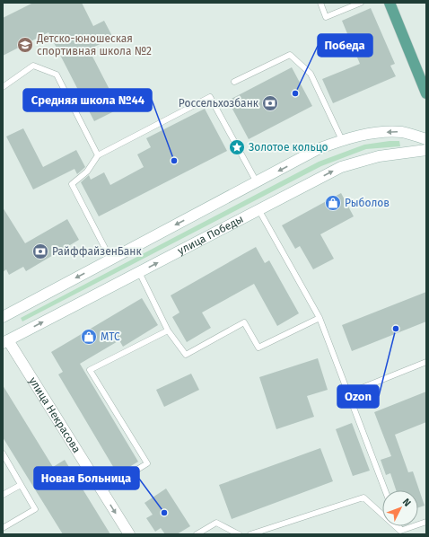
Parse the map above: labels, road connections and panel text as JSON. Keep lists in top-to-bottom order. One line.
{"streets":{"main road":["улица Победы","улица Некрасова"]},"crossings":[["улица Победы","улица Некрасова"]],"places":{"school or university":["Детско-юношеская спортивная школа №2"],"other":["Победа","Средняя школа №44","Ozon","Новая Больница"],"bank":["Россельхозбанк","РайффайзенБанк"],"place":["Золотое кольцо"],"shop":["Рыболов","МТС"]},"north":"top right"}
